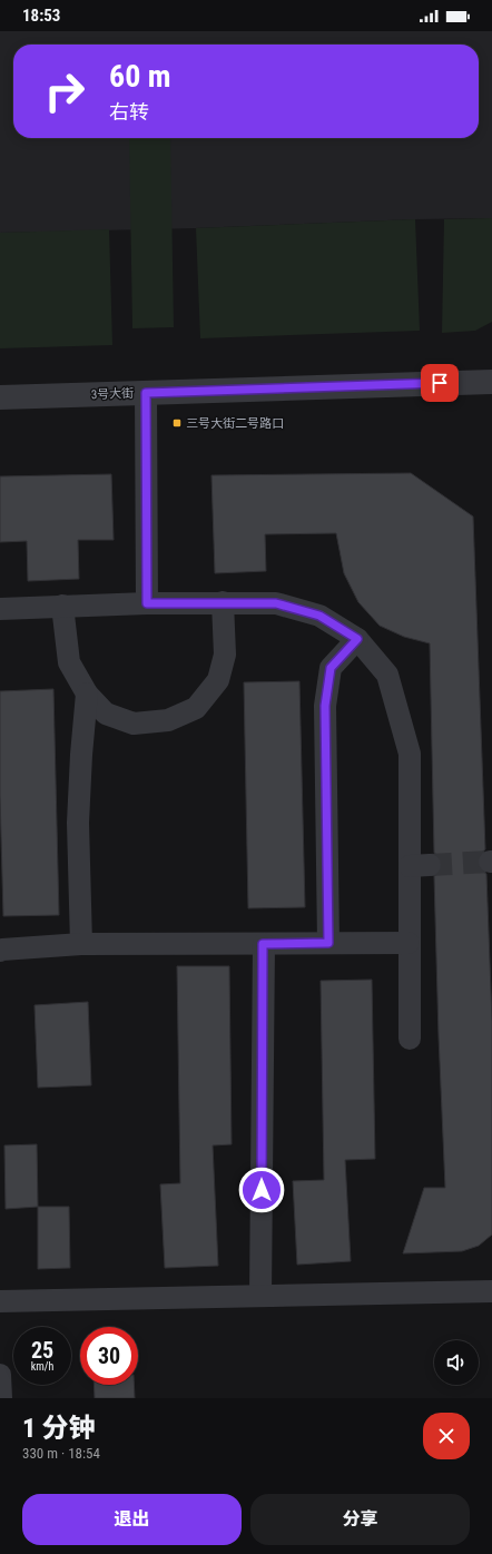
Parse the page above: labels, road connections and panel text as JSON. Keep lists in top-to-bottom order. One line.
{"streets":{"street":["3号大街"]},"places":{"transit":["三号大街二号路口"]},"page":{"status":"18:53","turn":["60 m","右转"],"speed":"25 km/h","limit":"30","heading":["1 分钟","330 m · 18:54"],"buttons":["退出","分享"]}}
